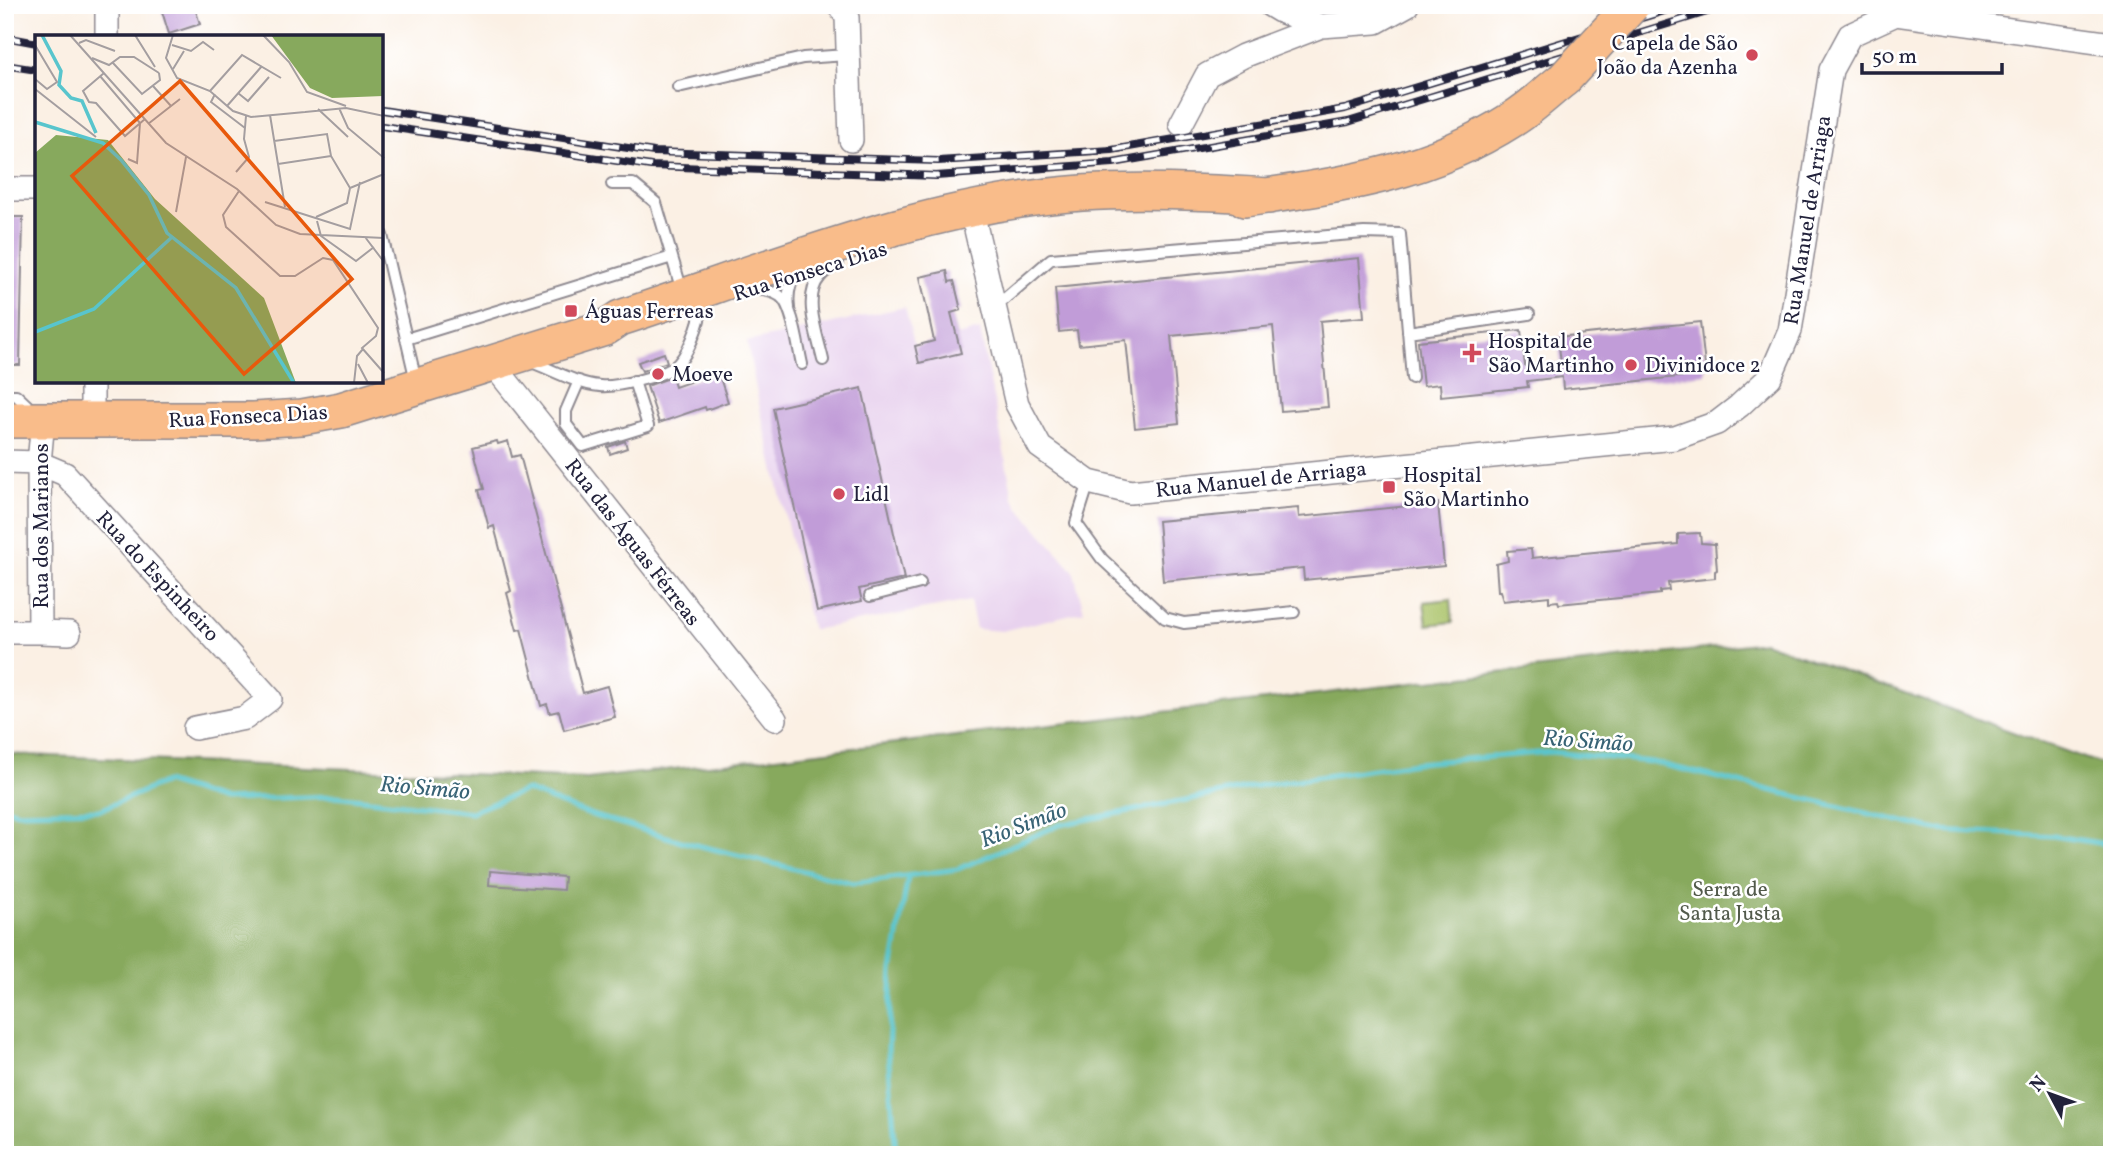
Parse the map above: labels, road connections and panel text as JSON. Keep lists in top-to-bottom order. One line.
{"streets":{"main road":["Rua Fonseca Dias"],"street":["Rua Manuel de Arriaga","Rua dos Marianos","Rua das Águas Férreas","Rua do Espinheiro"]},"crossings":[["Rua Manuel de Arriaga","Rua Fonseca Dias"],["Rua Fonseca Dias","Rua dos Marianos"],["Rua Fonseca Dias","Rua das Águas Férreas"],["Rua dos Marianos","Rua do Espinheiro"]],"water":["Rio Simão"],"parks":["Serra de Santa Justa"],"places":{"other":["Capela de São João da Azenha","Divinidoce 2","Moeve","Lidl"],"transit":["Águas Ferreas","Hospital São Martinho"],"health":["Hospital de São Martinho"]},"scale_bar":"50 m","north":"top left"}
